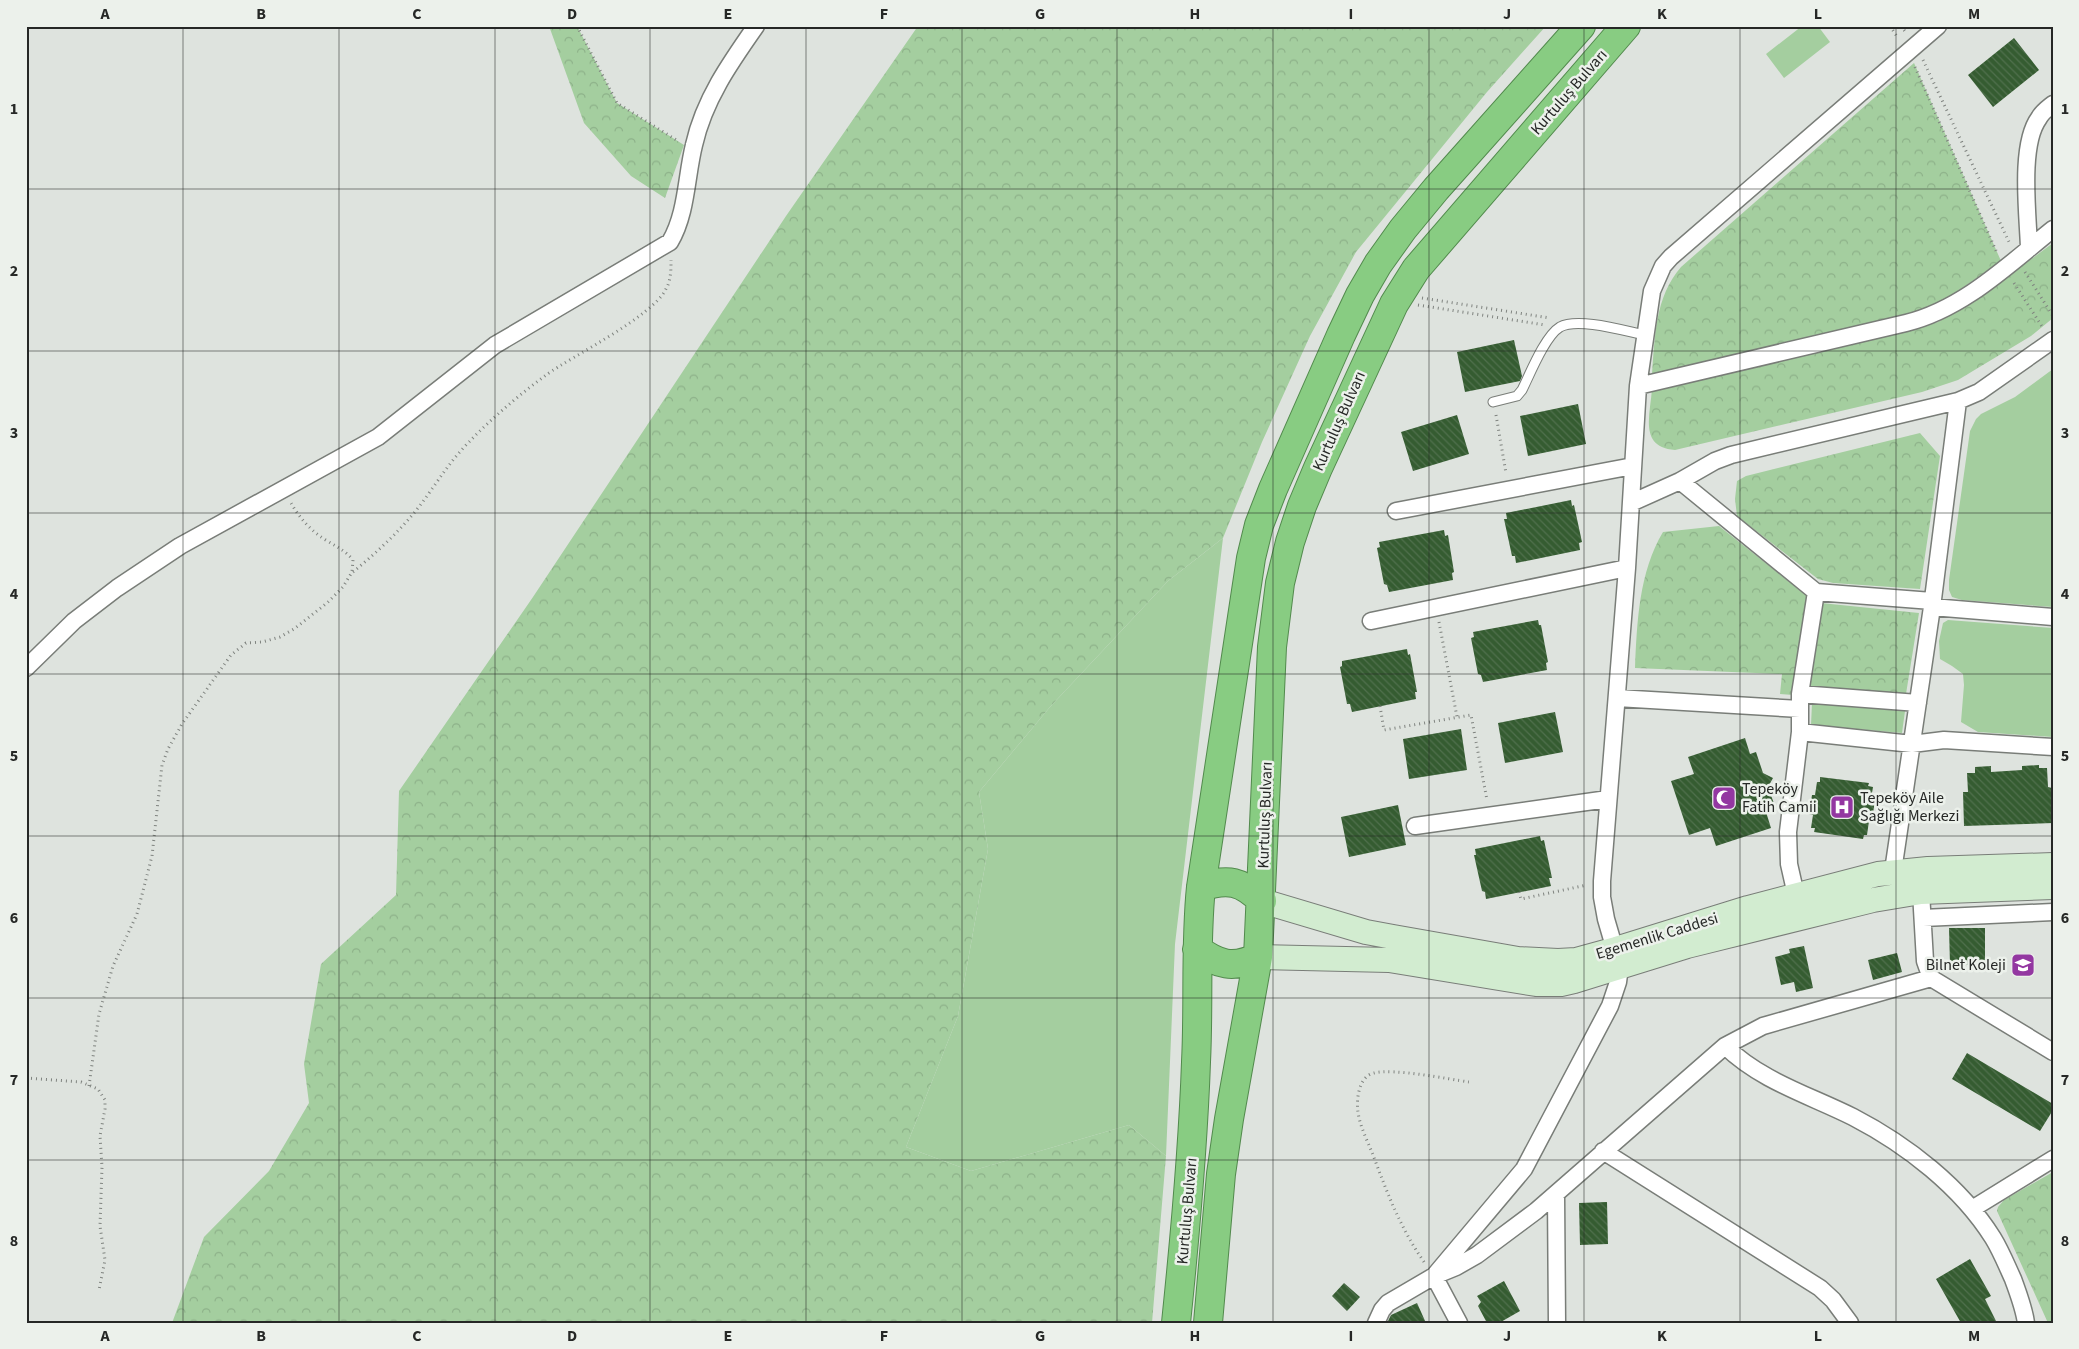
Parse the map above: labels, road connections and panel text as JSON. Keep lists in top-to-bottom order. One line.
{"streets":{"highway":["Kurtuluş Bulvarı"],"main road":["Egemenlik Caddesi"]},"crossings":[["Kurtuluş Bulvarı","Egemenlik Caddesi"]],"places":{"mosque":["Tepeköy Fatih Camii"],"hospital":["Tepeköy Aile Sağlığı Merkezi"],"school or university":["Bilnet Koleji"]},"grid":{"columns":["A","B","C","D","E","F","G","H","I","J","K","L","M"],"rows":["1","2","3","4","5","6","7","8"]}}
